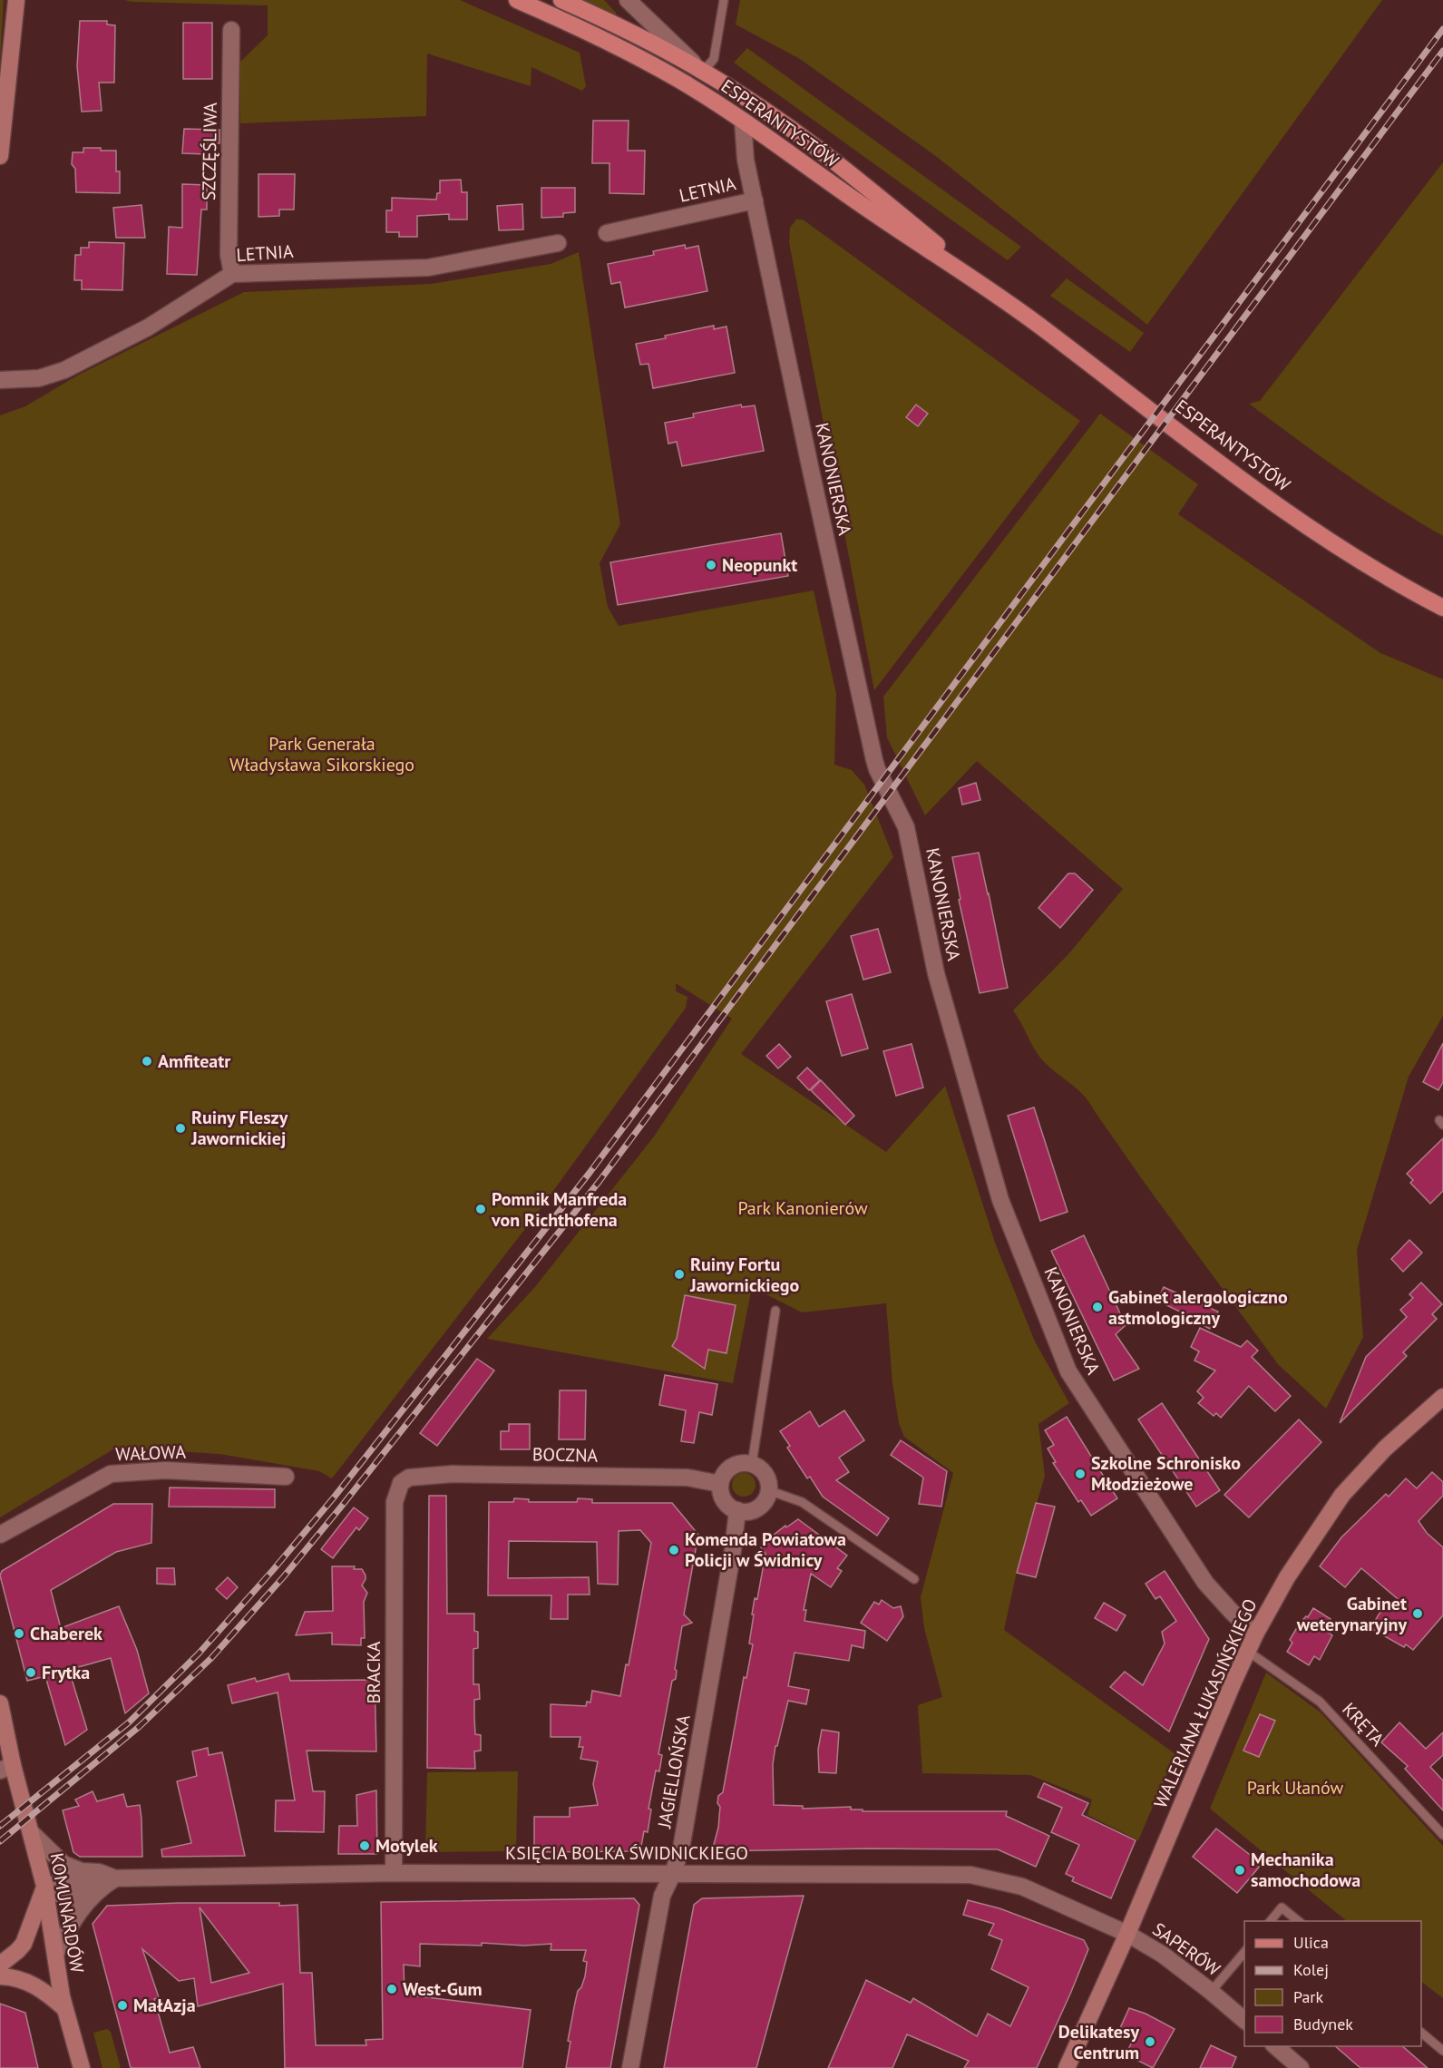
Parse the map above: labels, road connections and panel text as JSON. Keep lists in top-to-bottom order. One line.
{"streets":{"main road":["ESPERANTYSTÓW"],"street":["SZCZĘŚLIWA","LETNIA","KANONIERSKA","WAŁOWA","BOCZNA","BRACKA","WALERIANA ŁUKASIŃSKIEGO","JAGIELLOŃSKA","KSIĘCIA BOLKA ŚWIDNICKIEGO","KOMUNARDÓW","SAPERÓW"],"lane":["KRĘTA"]},"crossings":[["ESPERANTYSTÓW","KANONIERSKA"],["SZCZĘŚLIWA","LETNIA"],["LETNIA","KANONIERSKA"],["KANONIERSKA","WALERIANA ŁUKASIŃSKIEGO"],["BOCZNA","BRACKA"],["BOCZNA","JAGIELLOŃSKA"],["BRACKA","KSIĘCIA BOLKA ŚWIDNICKIEGO"],["WALERIANA ŁUKASIŃSKIEGO","KRĘTA"],["WALERIANA ŁUKASIŃSKIEGO","KSIĘCIA BOLKA ŚWIDNICKIEGO"],["WALERIANA ŁUKASIŃSKIEGO","SAPERÓW"],["JAGIELLOŃSKA","KSIĘCIA BOLKA ŚWIDNICKIEGO"],["KSIĘCIA BOLKA ŚWIDNICKIEGO","KOMUNARDÓW"],["KSIĘCIA BOLKA ŚWIDNICKIEGO","SAPERÓW"]],"parks":["Park Generała Władysława Sikorskiego","Park Kanonierów","Park Ułanów"],"places":["Neopunkt","Amfiteatr","Ruiny Fleszy Jawornickiej","Pomnik Manfreda von Richthofena","Ruiny Fortu Jawornickiego","Gabinet alergologiczno astmologiczny","Szkolne Schronisko Młodzieżowe","Komenda Powiatowa Policji w Świdnicy","Gabinet weterynaryjny","Chaberek","Frytka","Motylek","Mechanika samochodowa","West-Gum","MałAzja","Delikatesy Centrum"],"legend":["Ulica","Kolej","Park","Budynek"]}
